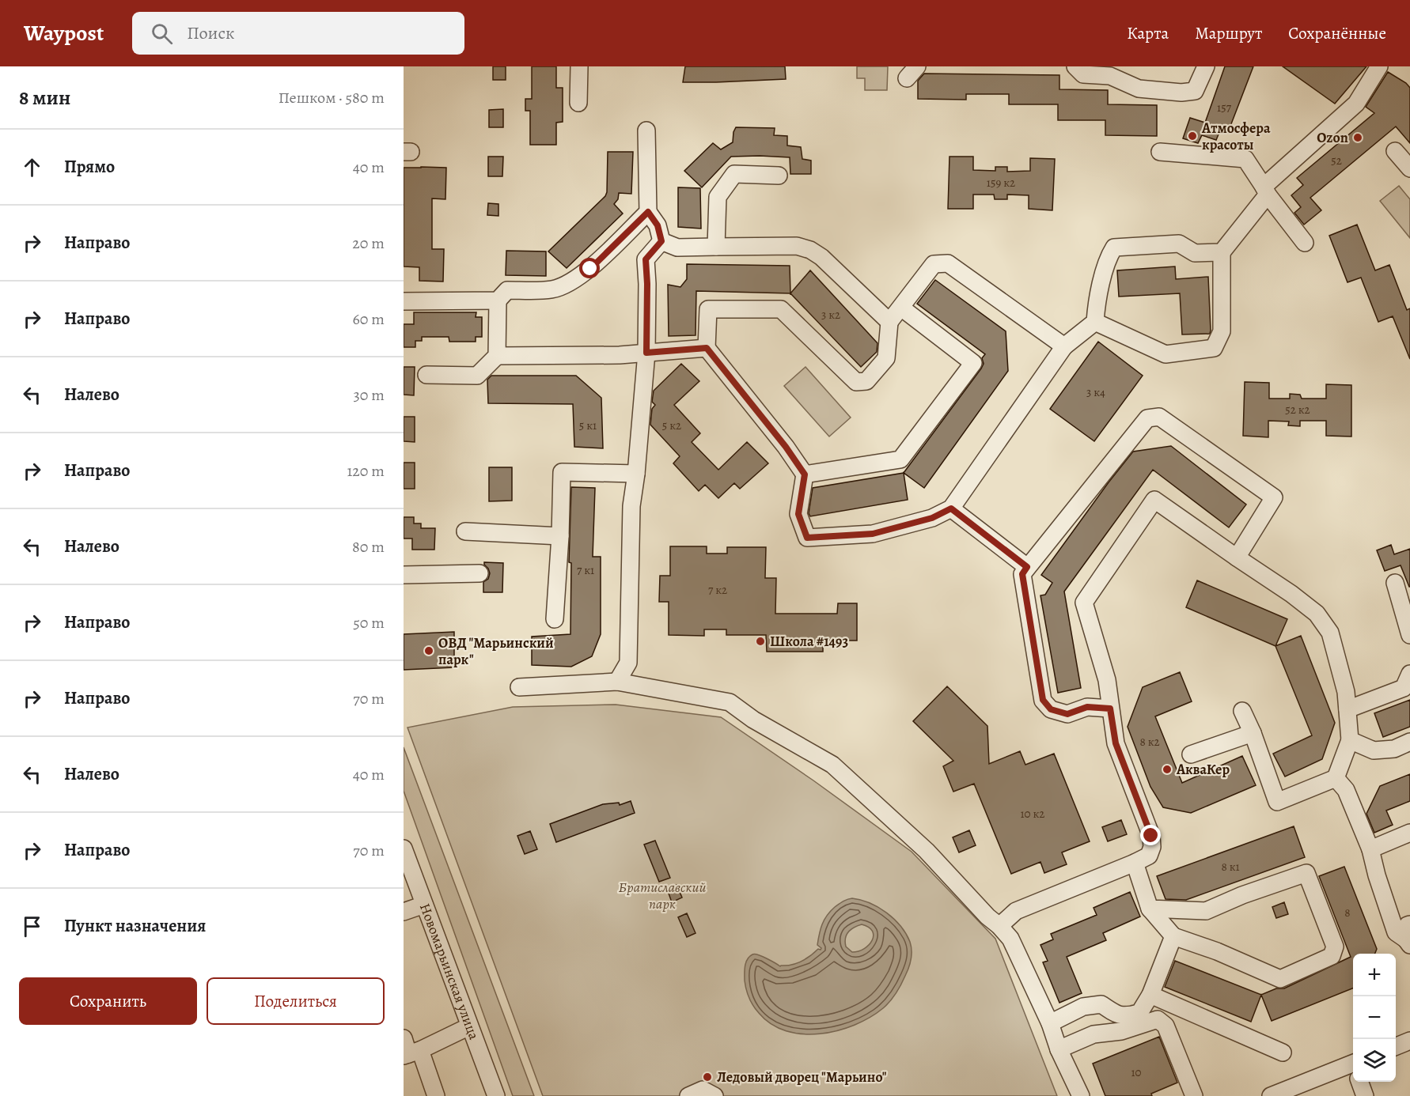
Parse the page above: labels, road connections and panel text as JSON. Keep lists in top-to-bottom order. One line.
{"streets":{"street":["Новомарьинская улица"]},"parks":["Братиславский парк"],"places":["Атмосфера красоты","Ozon","Школа #1493","ОВД \"Марьинский парк\"","АкваКер","Ледовый дворец \"Марьино\""],"house_numbers":["157","52","159 к2","3 к2","3 к4","52 к2","5 к1","5 к2","7 к1","7 к2","8 к2","10 к2","8 к1","8","10"],"page":{"header":"Waypost","search":"Поиск","nav":["Карта","Маршрут","Сохранённые"],"heading":["8 мин","Пешком · 580 m"],"list":[["Прямо","40 m"],["Направо","20 m"],["Направо","60 m"],["Налево","30 m"],["Направо","120 m"],["Налево","80 m"],["Направо","50 m"],["Направо","70 m"],["Налево","40 m"],["Направо","70 m"],"Пункт назначения"],"map_buttons":["+","−"],"buttons":["Сохранить","Поделиться"]}}
